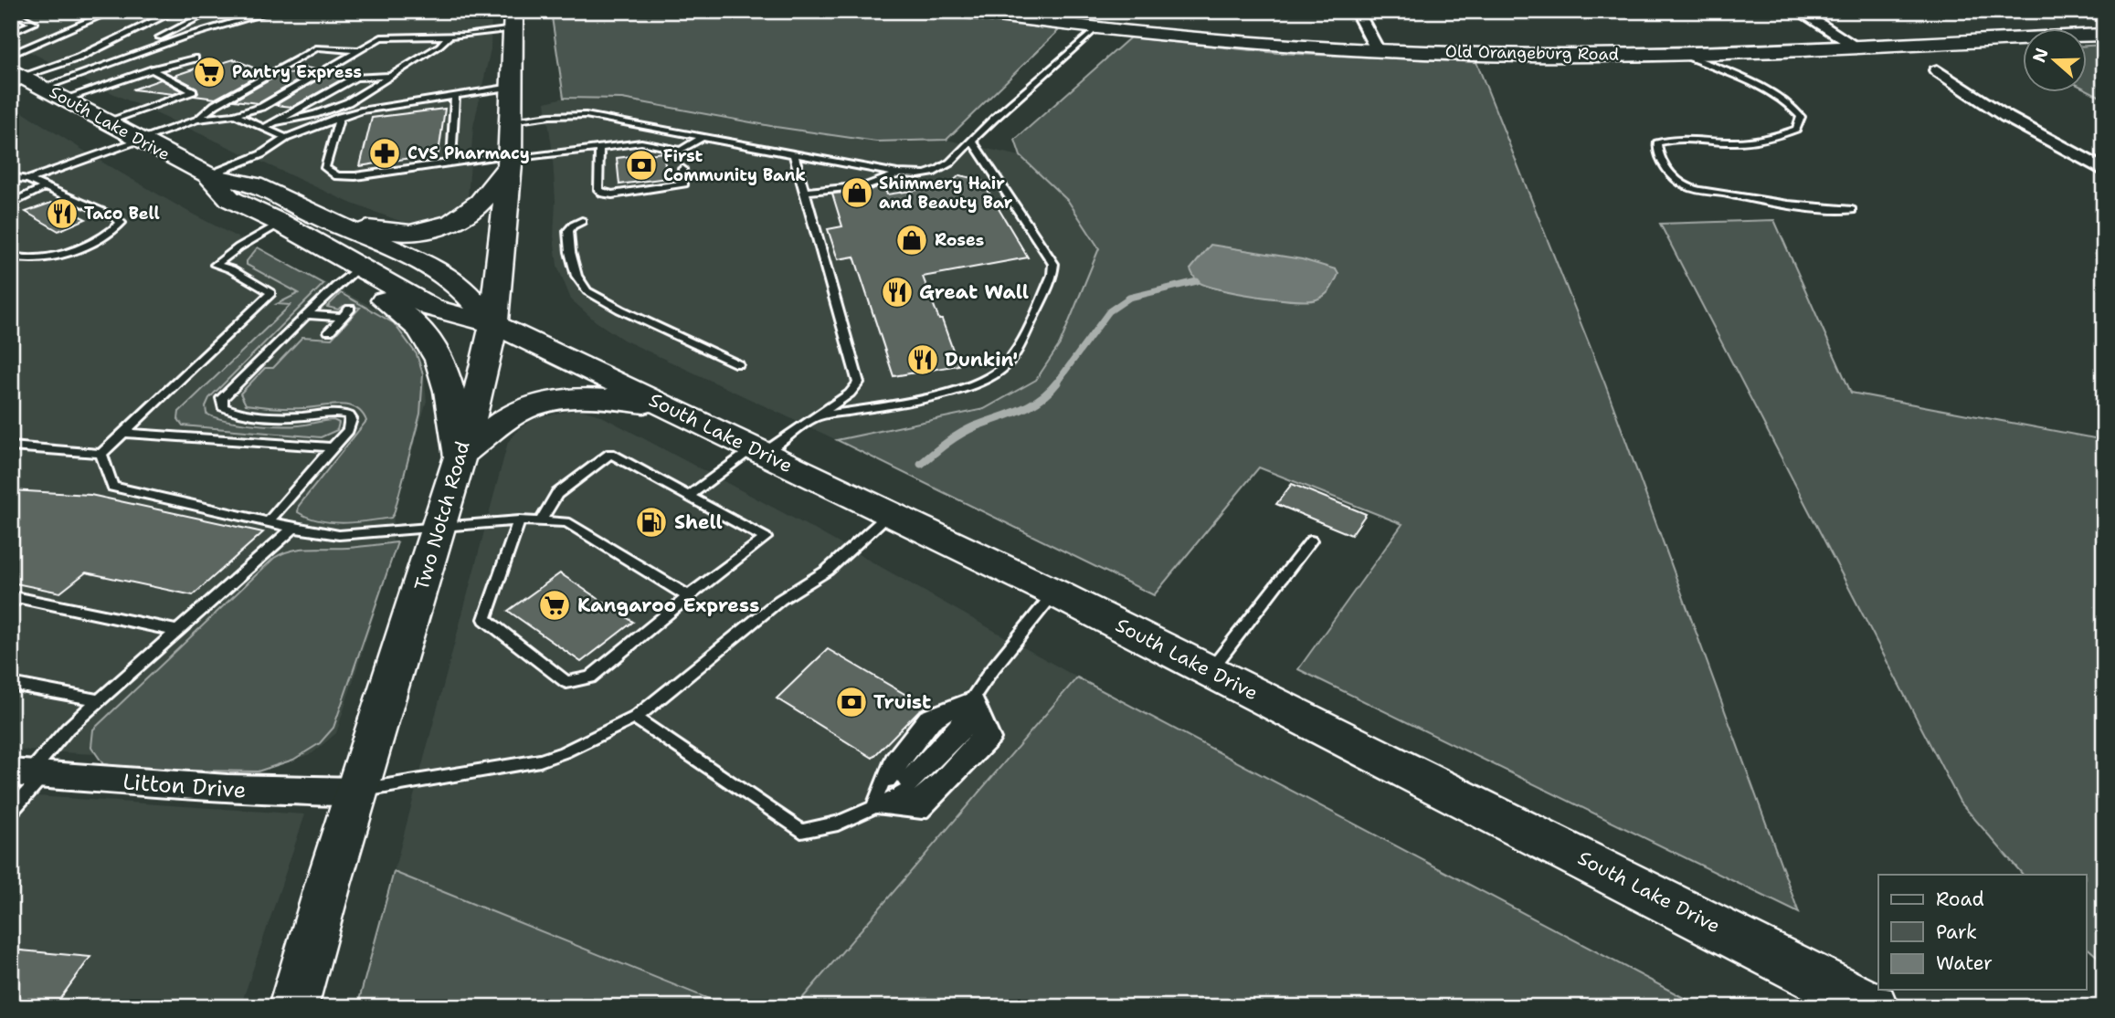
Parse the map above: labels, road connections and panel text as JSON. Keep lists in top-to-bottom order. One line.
{"streets":{"main road":["Old Orangeburg Road","South Lake Drive","Two Notch Road"],"street":["Litton Drive"]},"crossings":[["South Lake Drive","Two Notch Road"],["Two Notch Road","Litton Drive"]],"places":{"supermarket":["Pantry Express","Kangaroo Express"],"pharmacy":["CVS Pharmacy"],"bank":["First Community Bank","Truist"],"shop":["Shimmery Hair and Beauty Bar","Roses"],"restaurant":["Taco Bell","Great Wall","Dunkin'"],"fuel station":["Shell"]},"legend":["Road","Park","Water"],"north":"left"}
